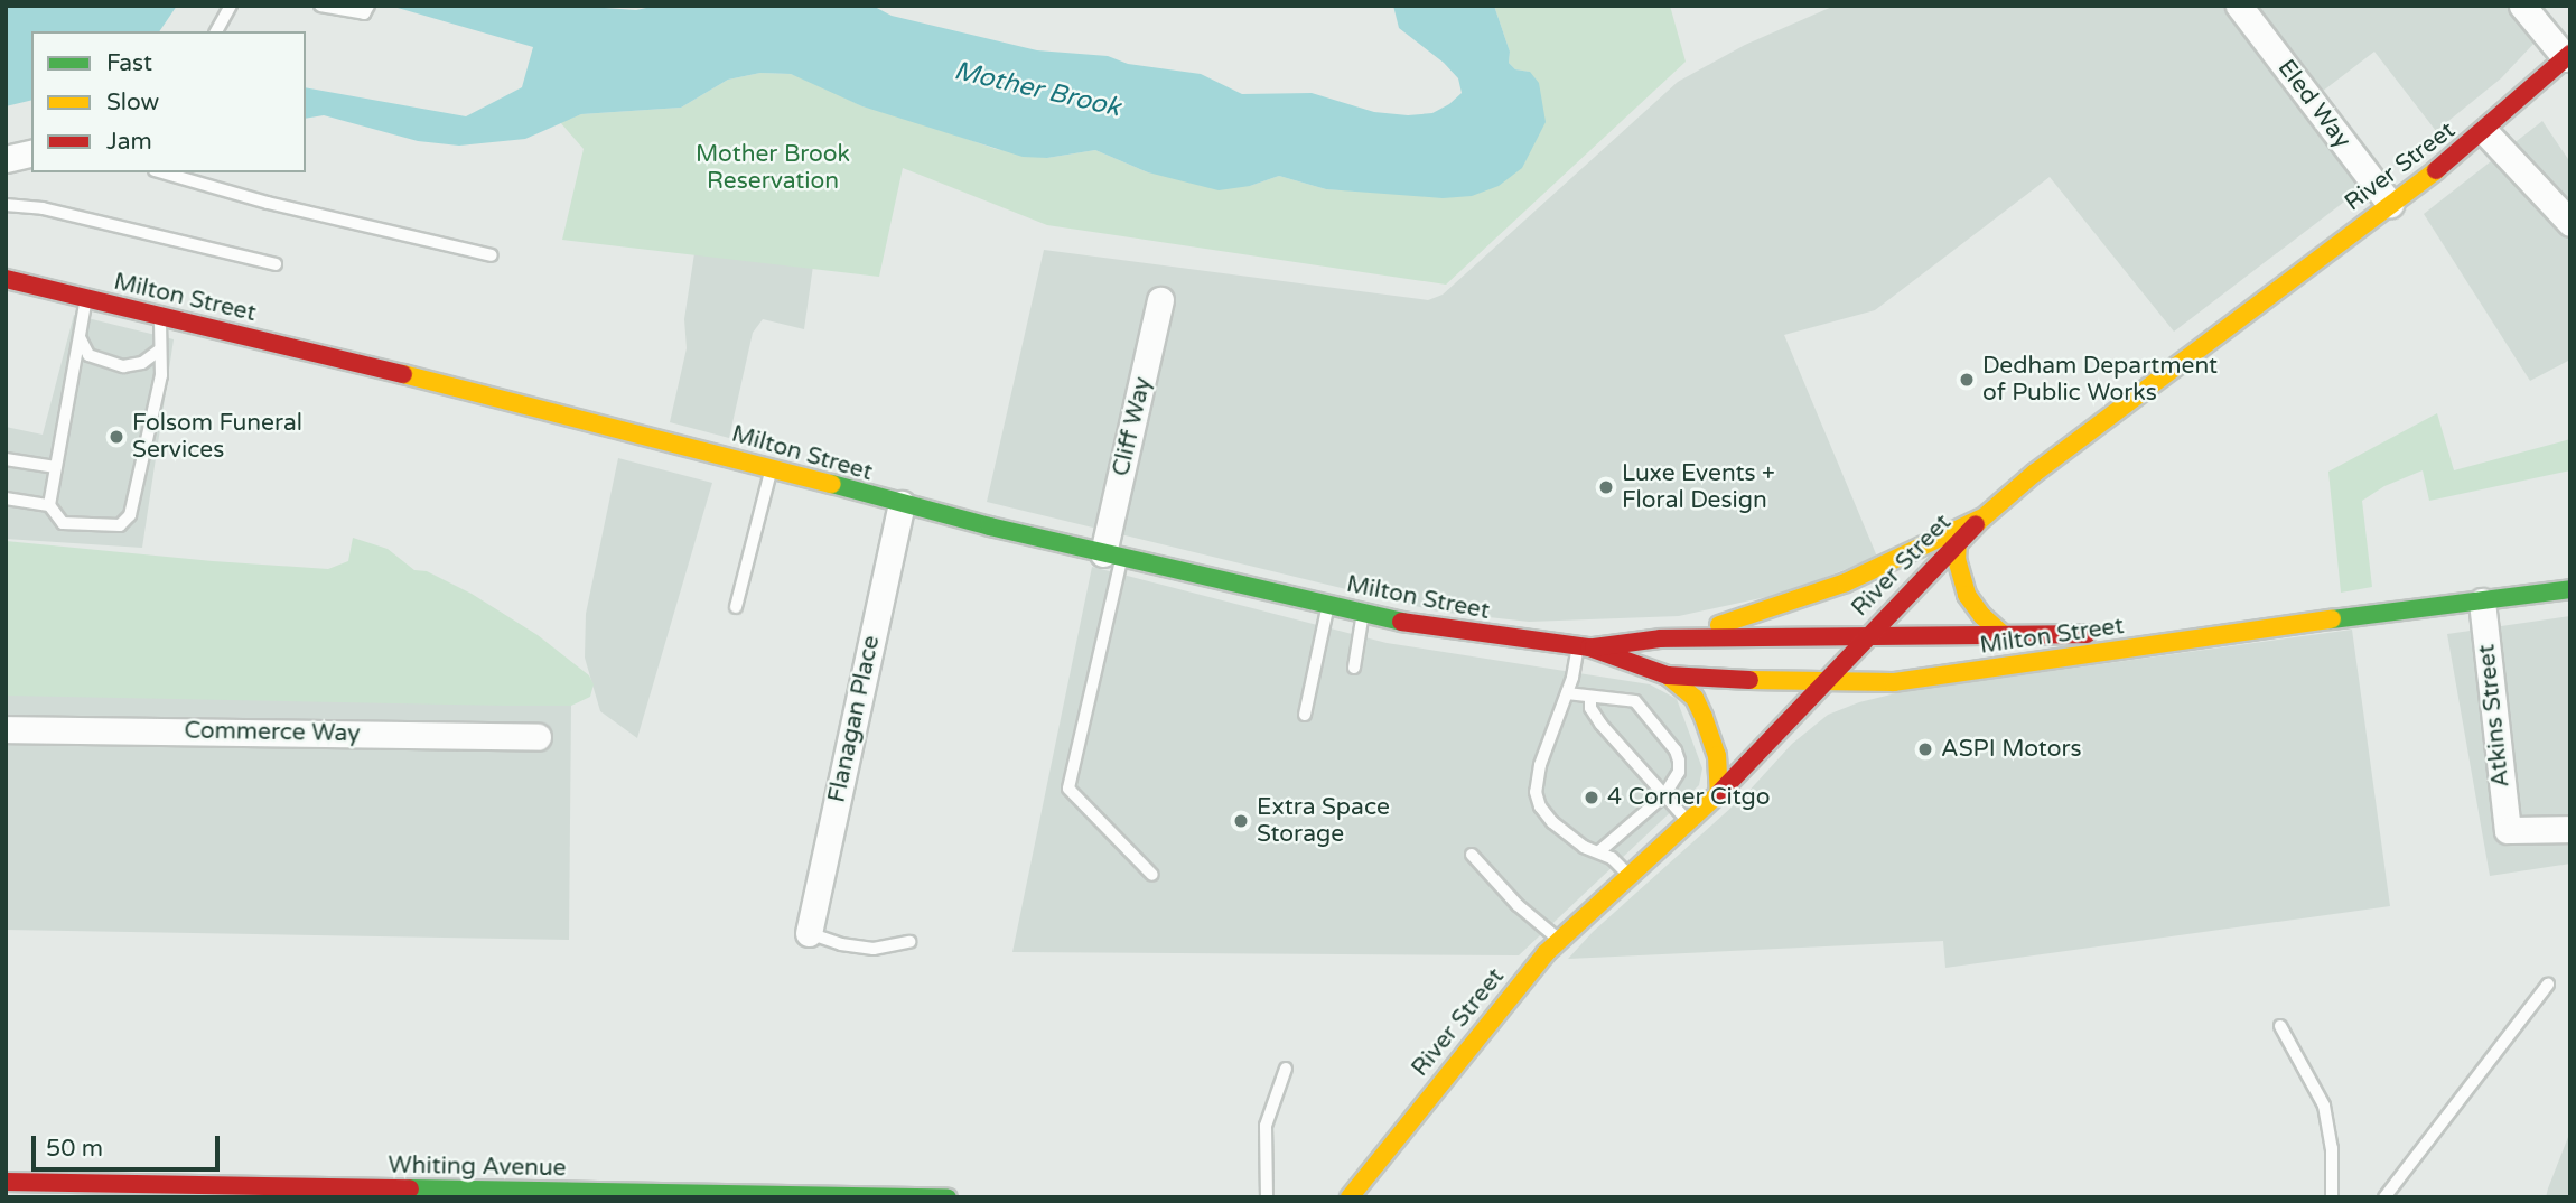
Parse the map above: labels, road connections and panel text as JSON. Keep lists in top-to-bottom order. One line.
{"streets":{"main road":["River Street","Milton Street","Whiting Avenue"],"street":["Eled Way","Cliff Way","Atkins Street","Flanagan Place","Commerce Way"]},"crossings":[["Eled Way","River Street"],["River Street","Milton Street"],["Milton Street","Cliff Way"],["Milton Street","Atkins Street"],["Milton Street","Flanagan Place"]],"water":["Mother Brook"],"parks":["Mother Brook Reservation"],"places":["Dedham Department of Public Works","Folsom Funeral Services","Luxe Events + Floral Design","ASPI Motors","4 Corner Citgo","Extra Space Storage"],"legend":["Fast","Slow","Jam"],"scale_bar":"50 m"}
